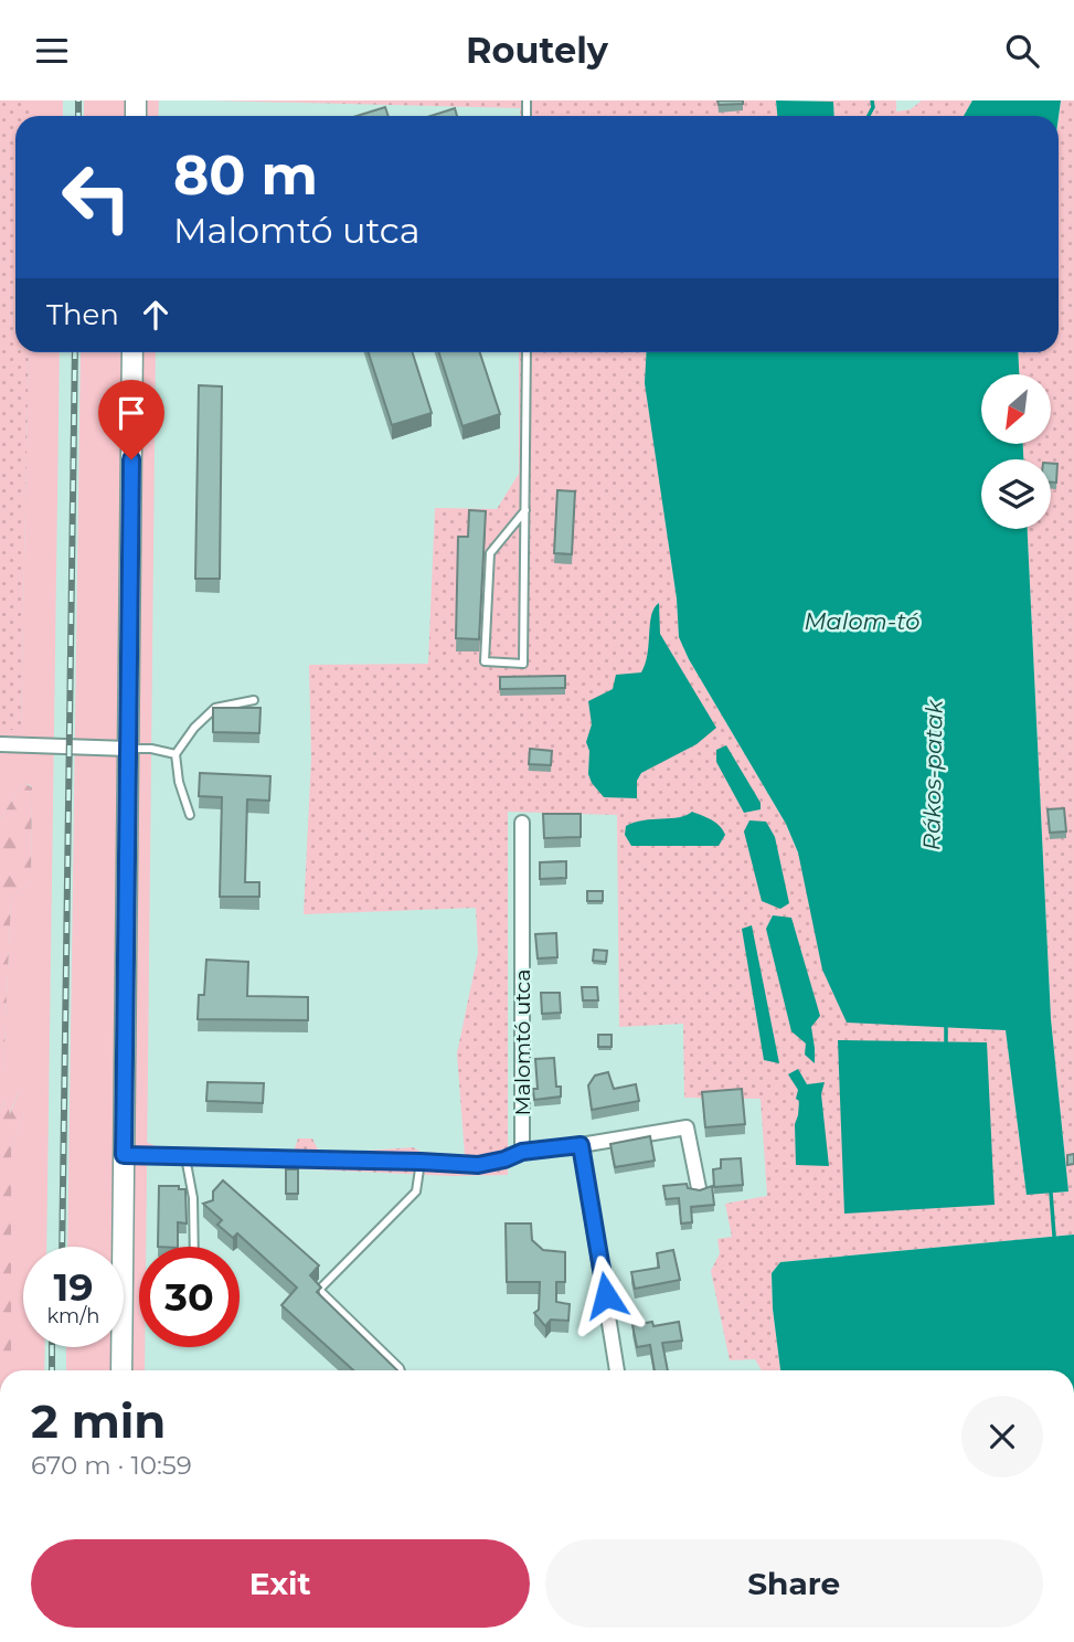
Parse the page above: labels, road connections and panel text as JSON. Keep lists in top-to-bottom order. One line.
{"streets":{"street":["Malomtó utca"]},"water":["Malom-tó","Rákos-patak"],"north":"bottom left","page":{"header":"Routely","turn":["80 m","Malomtó utca"],"then":"Then","speed":"19 km/h","limit":"30","heading":["2 min","670 m · 10:59"],"buttons":["Exit","Share"]}}
